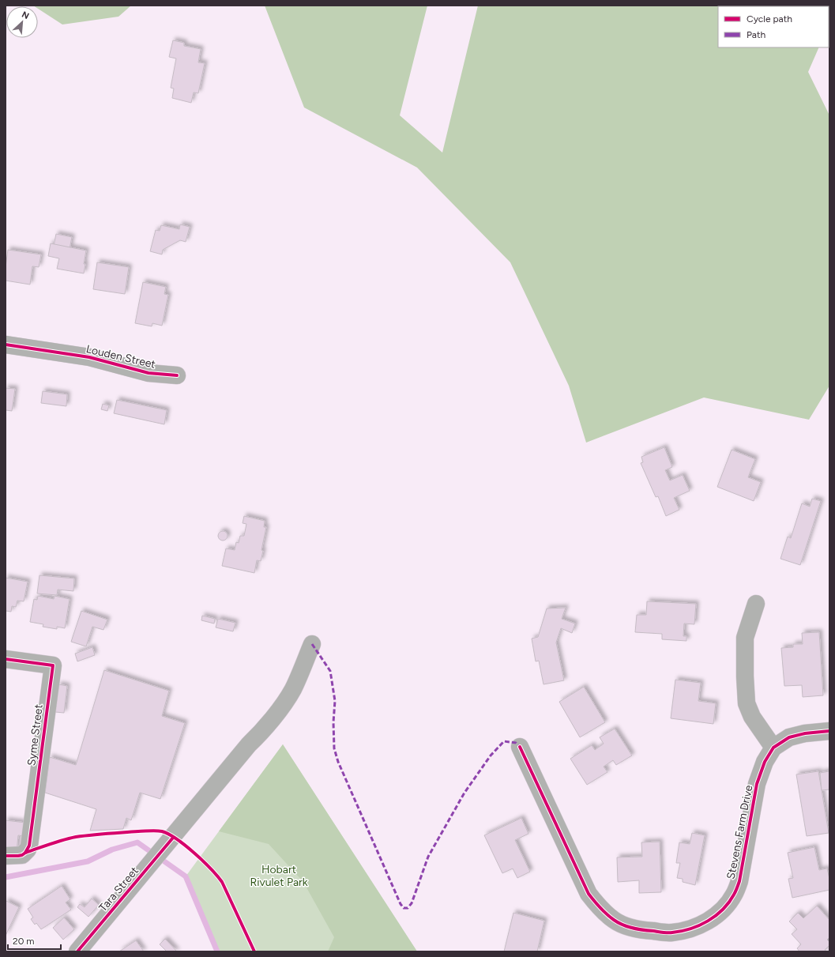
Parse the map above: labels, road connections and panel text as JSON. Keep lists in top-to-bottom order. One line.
{"streets":{"street":["Louden Street","Syme Street","Stevens Farm Drive","Tara Street"]},"parks":["Hobart Rivulet Park"],"legend":["Cycle path","Path"],"scale_bar":"20 m","north":"top right"}
